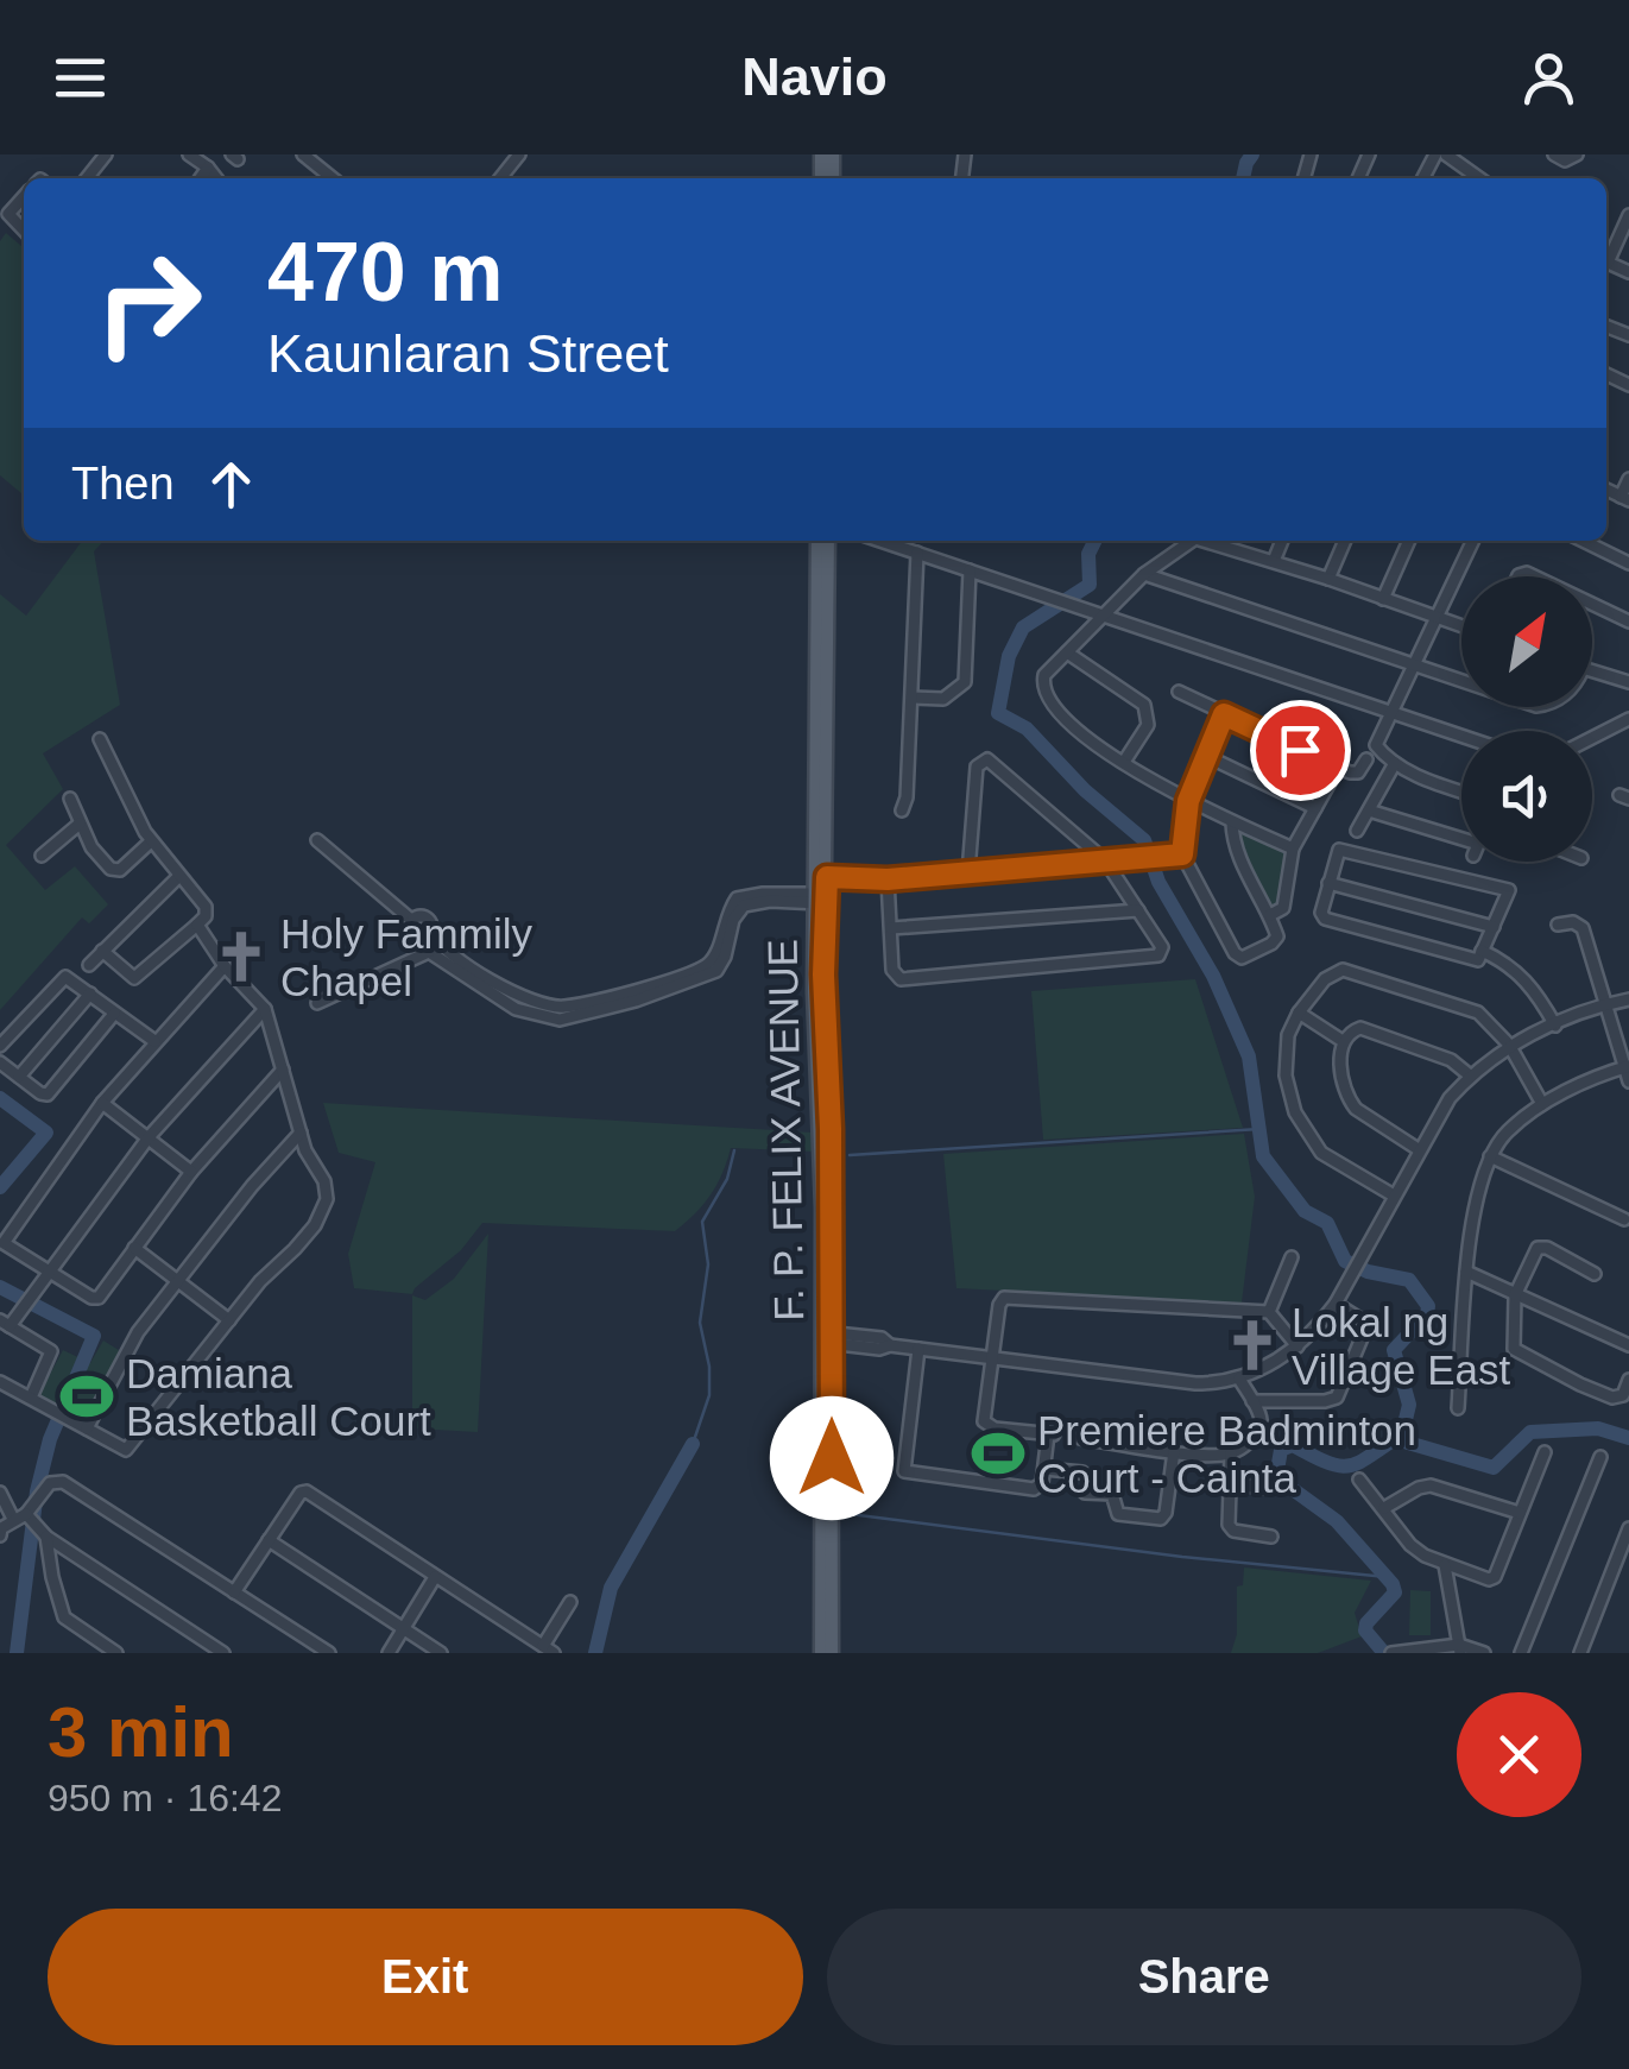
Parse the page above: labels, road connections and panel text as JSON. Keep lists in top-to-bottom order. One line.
{"streets":{"main road":["F. P. FELIX AVENUE"]},"places":{"church":["Holy Fammily Chapel","Lokal ng Village East"],"sports":["Damiana Basketball Court","Premiere Badminton Court - Cainta"]},"north":"top right","page":{"header":"Navio","turn":["470 m","Kaunlaran Street"],"then":"Then","heading":["3 min","950 m · 16:42"],"buttons":["Exit","Share"]}}
